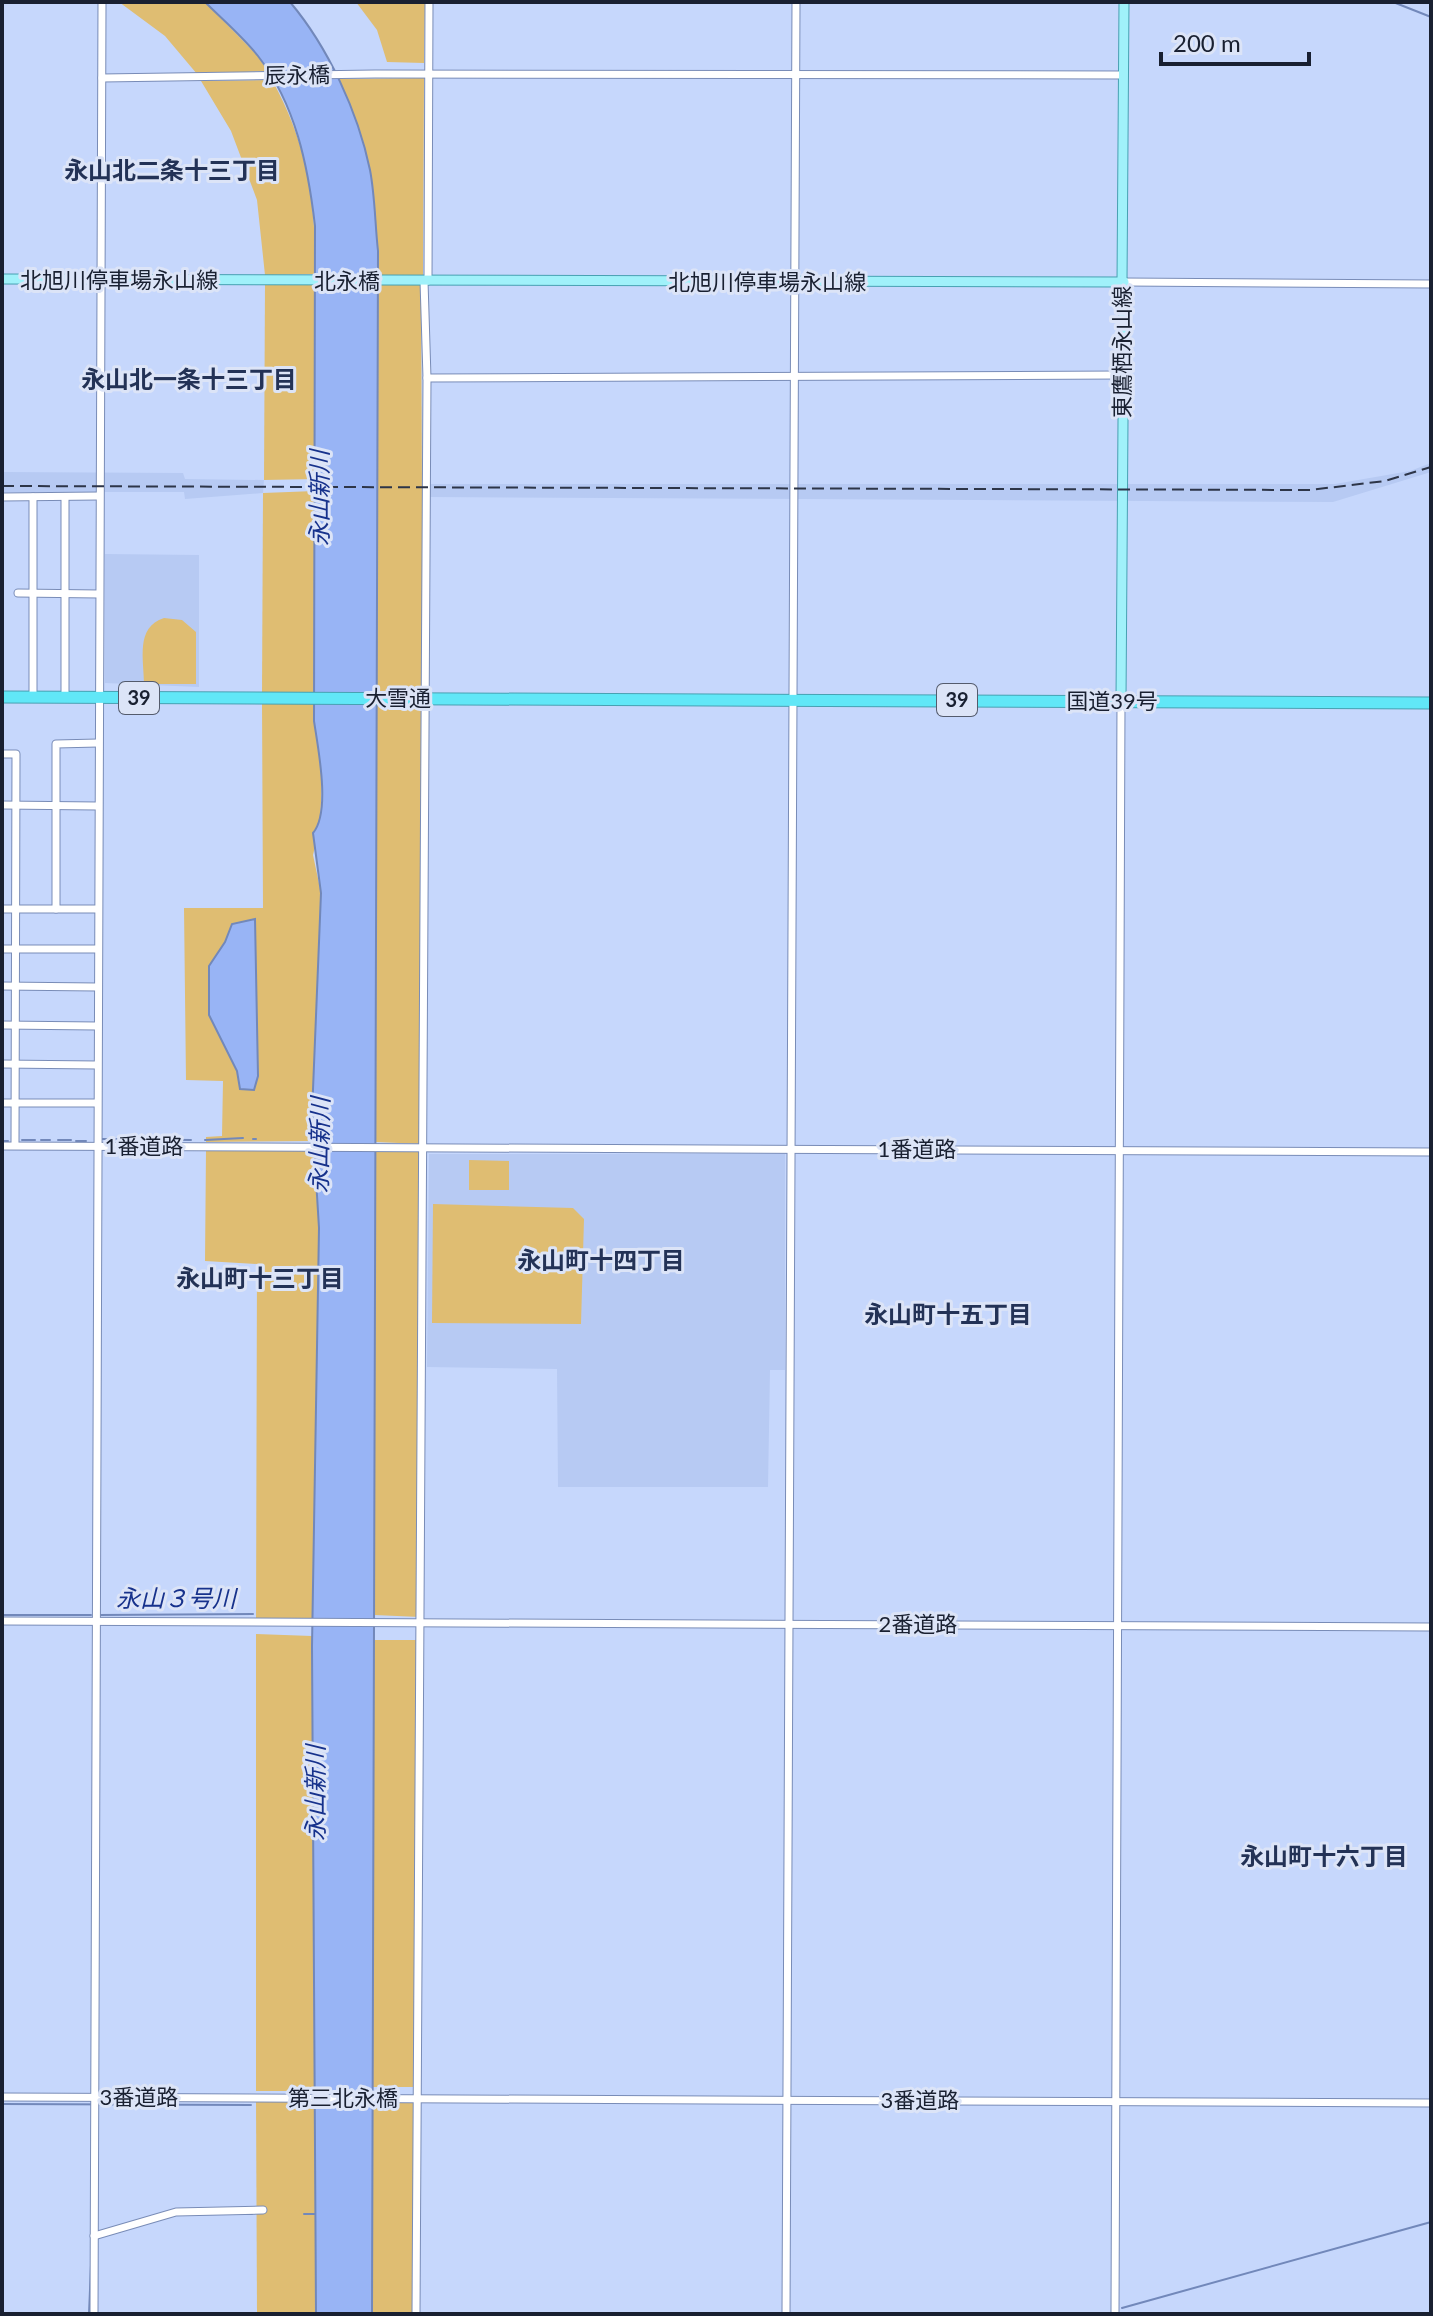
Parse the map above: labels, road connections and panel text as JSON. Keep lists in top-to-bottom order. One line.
{"streets":{"highway":["39","大雪通","国道39号"],"main road":["北旭川停車場永山線","北永橋","東鷹栖永山線"],"street":["辰永橋","1番道路","2番道路","3番道路","第三北永橋"]},"crossings":[["辰永橋","東鷹栖永山線"],["北旭川停車場永山線","北永橋"],["北旭川停車場永山線","東鷹栖永山線"],["東鷹栖永山線","国道39号"],["大雪通","国道39号"],["3番道路","第三北永橋"]],"districts":["永山北二条十三丁目","永山北一条十三丁目","永山町十四丁目","永山町十三丁目","永山町十五丁目","永山町十六丁目"],"water":["永山新川","永山３号川"],"scale_bar":"200 m"}
